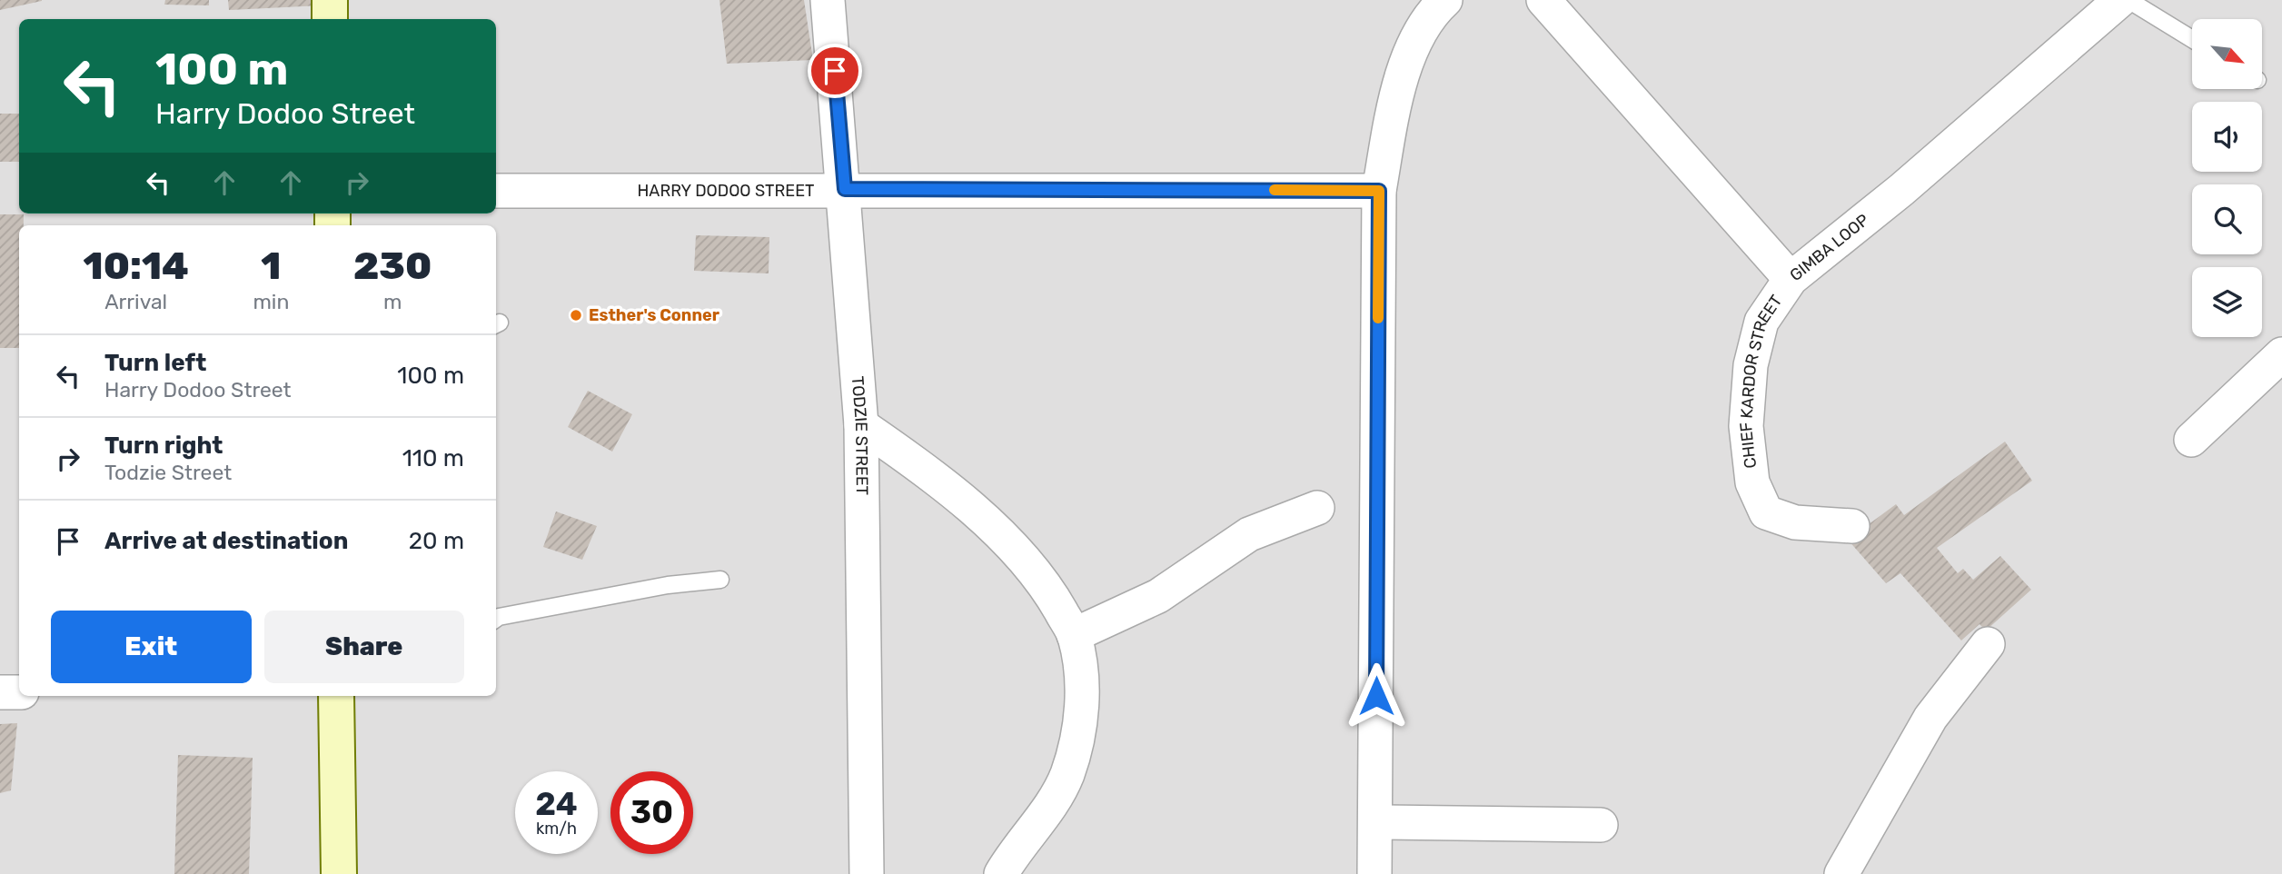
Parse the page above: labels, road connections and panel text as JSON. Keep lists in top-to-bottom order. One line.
{"streets":{"street":["HARRY DODOO STREET","GIMBA LOOP","CHIEF KARDOR STREET","TODZIE STREET"]},"crossings":[["HARRY DODOO STREET","TODZIE STREET"],["GIMBA LOOP","CHIEF KARDOR STREET"]],"places":["Esther's Conner"],"north":"bottom right","page":{"turn":["100 m","Harry Dodoo Street"],"eta":["10:14","Arrival","1","min","230","m"],"list":[{"name":"Turn left","note":"Harry Dodoo Street","value":"100 m"},{"name":"Turn right","note":"Todzie Street","value":"110 m"},{"name":"Arrive at destination","value":"20 m"}],"buttons":["Exit","Share"],"speed":"24 km/h","limit":"30"}}
